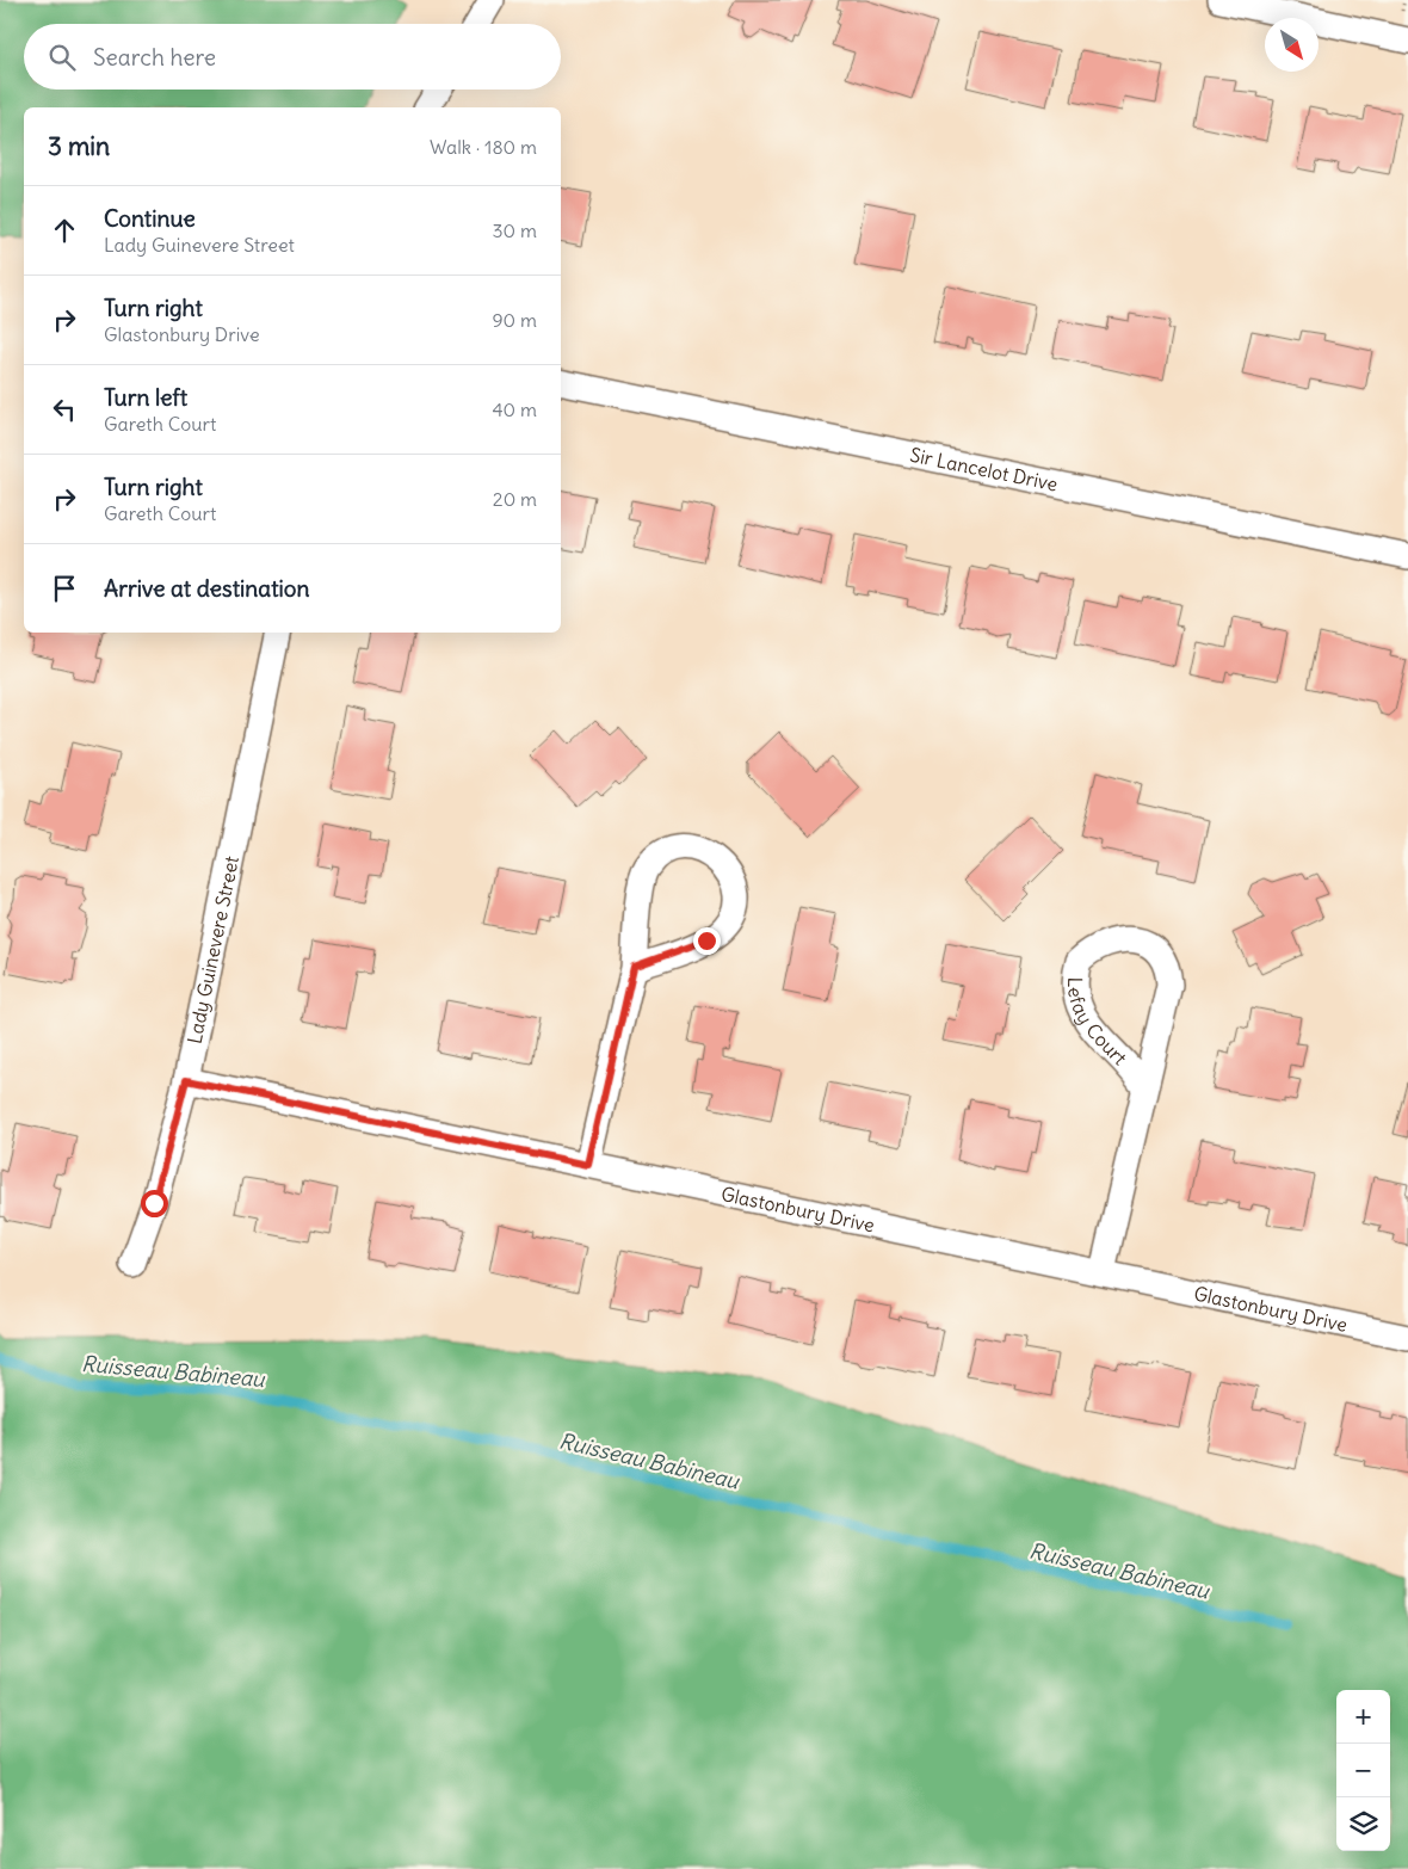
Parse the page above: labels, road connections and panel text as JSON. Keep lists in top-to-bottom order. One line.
{"streets":{"street":["Sir Lancelot Drive","Lady Guinevere Street","Lefay Court","Glastonbury Drive"]},"crossings":[["Lady Guinevere Street","Glastonbury Drive"],["Lefay Court","Glastonbury Drive"]],"water":["Ruisseau Babineau"],"north":"bottom right","page":{"search":"Search here","heading":["3 min","Walk · 180 m"],"list":[["Continue","Lady Guinevere Street","30 m"],["Turn right","Glastonbury Drive","90 m"],["Turn left","Gareth Court","40 m"],["Turn right","Gareth Court","20 m"],"Arrive at destination"],"map_buttons":["+","−"]}}
